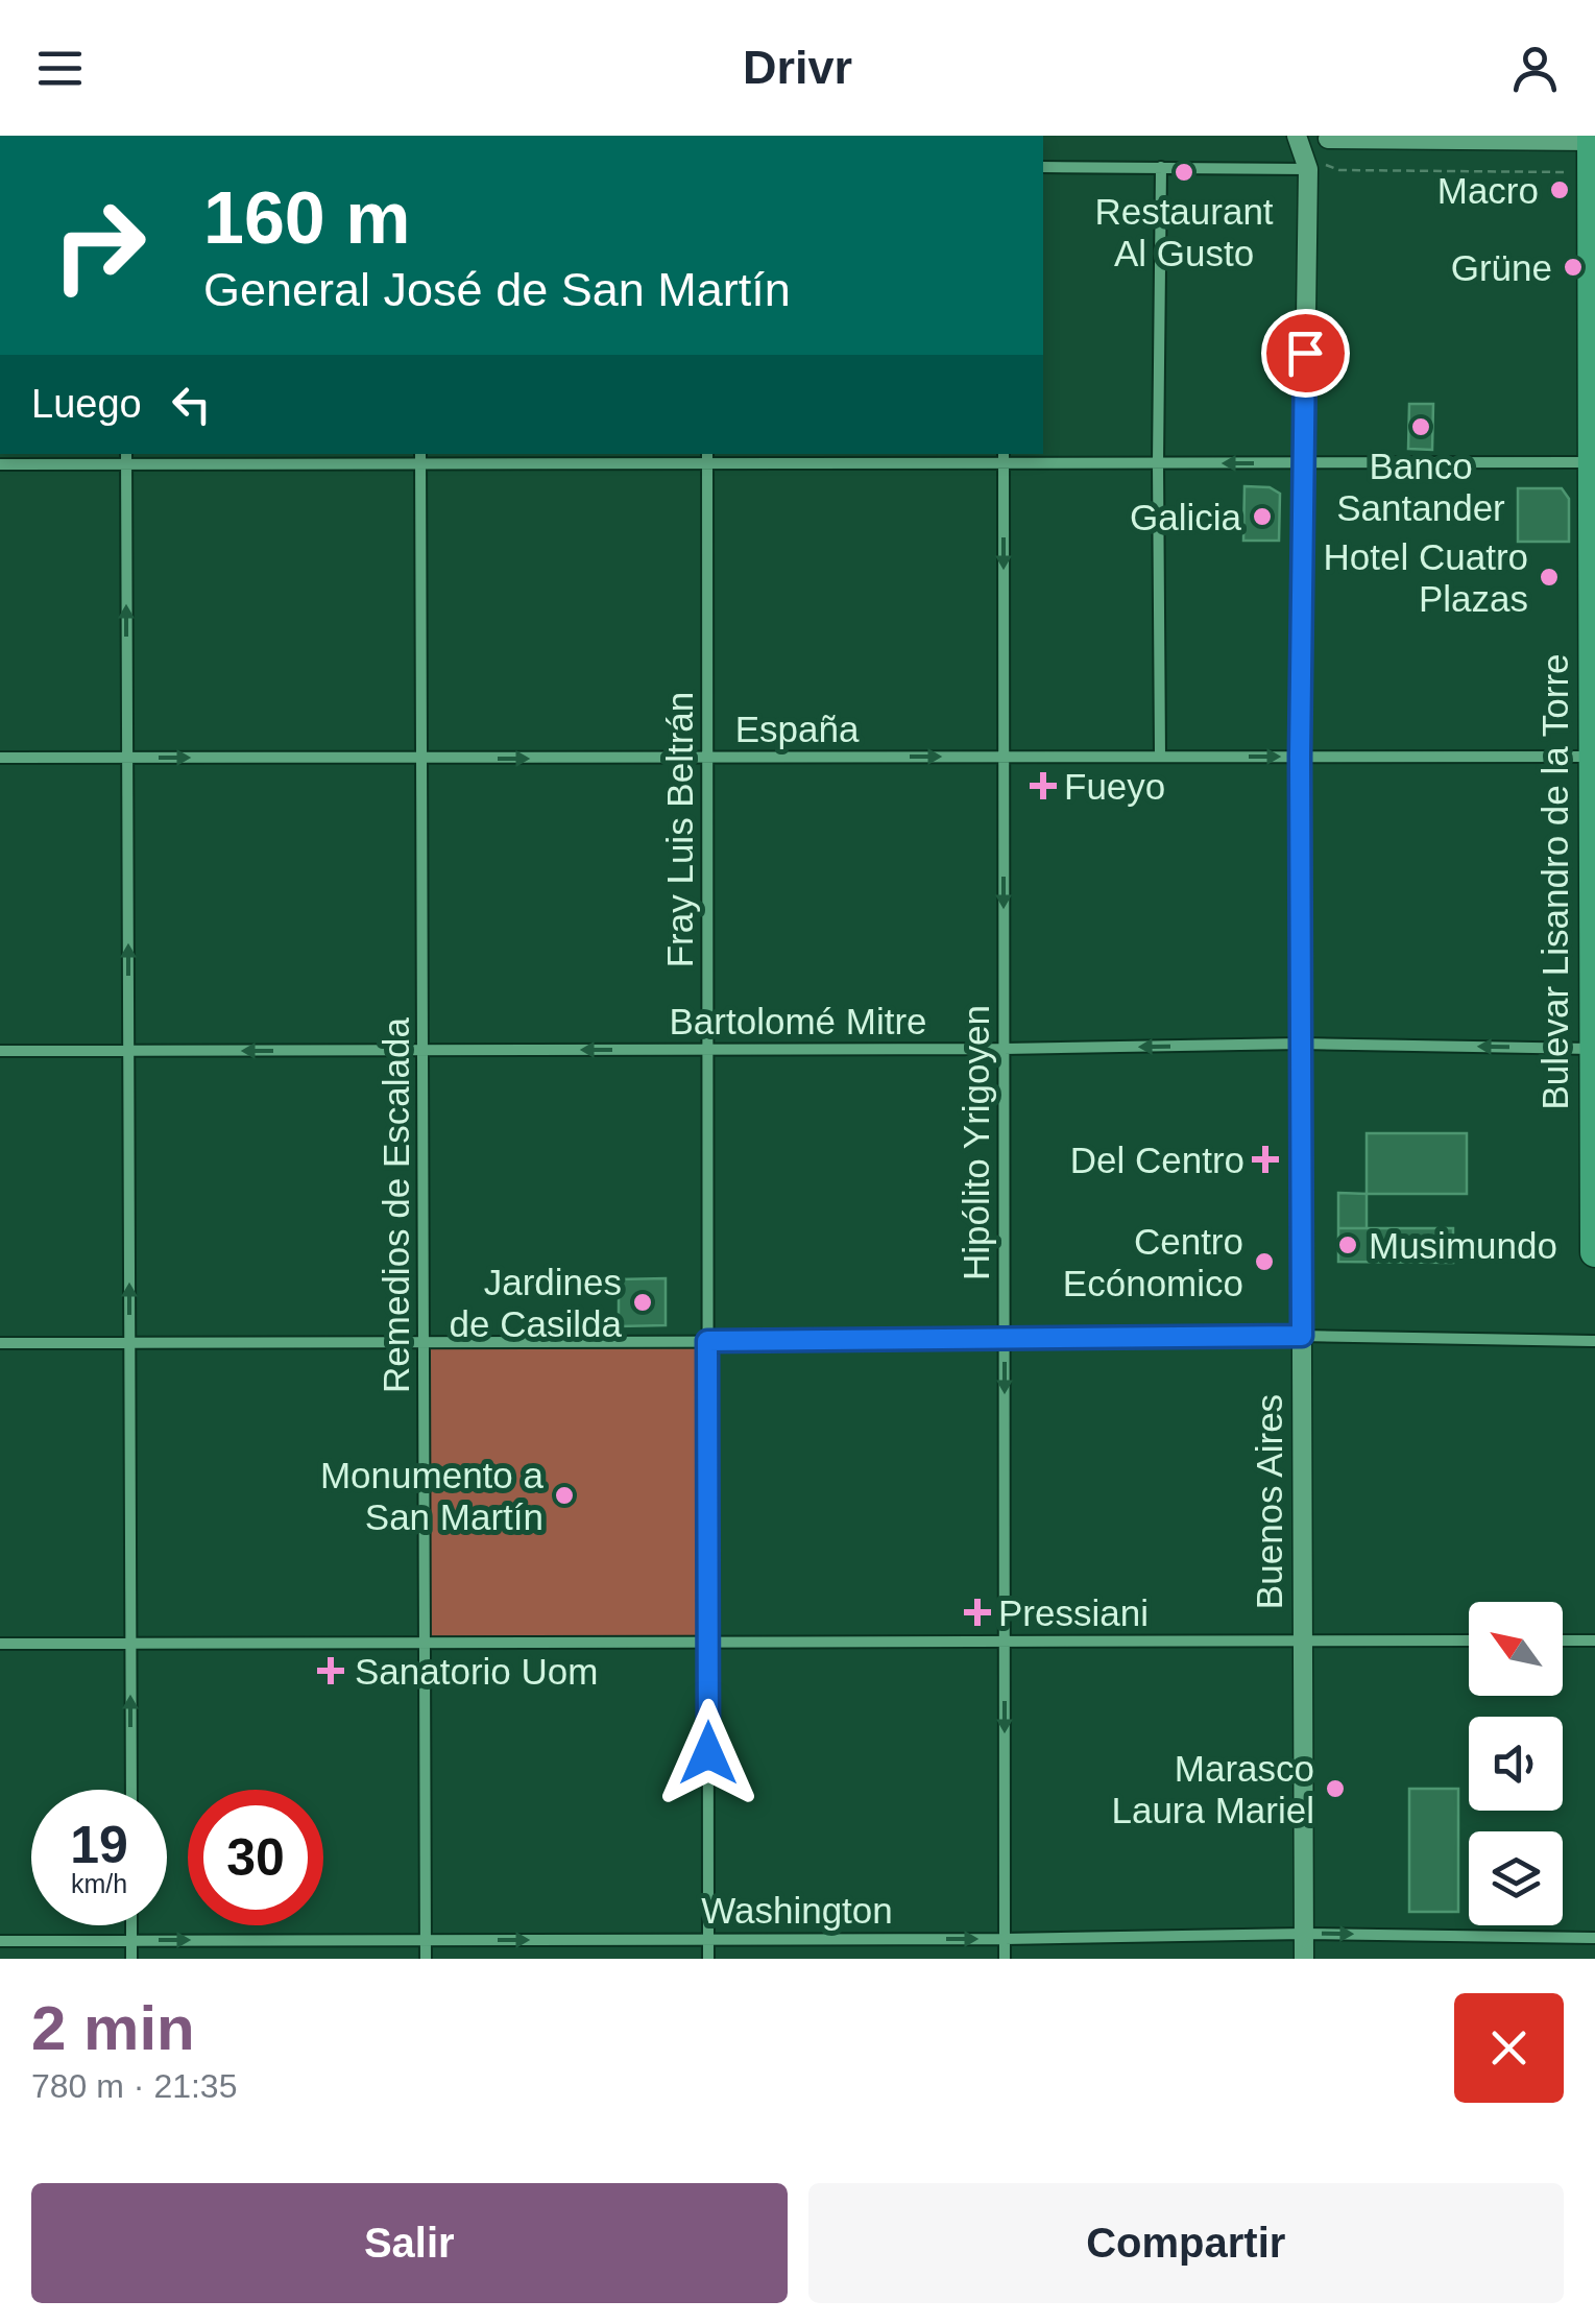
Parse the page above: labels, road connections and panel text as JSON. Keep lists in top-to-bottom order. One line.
{"streets":{"main road":["Bulevar Lisandro de la Torre"],"street":["España","Fray Luis Beltrán","Bartolomé Mitre","Hipólito Yrigoyen","Remedios de Escalada","Buenos Aires","Washington"]},"crossings":[["España","Fray Luis Beltrán"],["España","Bulevar Lisandro de la Torre"],["España","Hipólito Yrigoyen"],["España","Remedios de Escalada"],["España","Buenos Aires"],["Fray Luis Beltrán","Bartolomé Mitre"],["Fray Luis Beltrán","Washington"],["Bulevar Lisandro de la Torre","Bartolomé Mitre"],["Bartolomé Mitre","Hipólito Yrigoyen"],["Bartolomé Mitre","Remedios de Escalada"],["Bartolomé Mitre","Buenos Aires"],["Hipólito Yrigoyen","Washington"],["Remedios de Escalada","Washington"],["Buenos Aires","Washington"]],"one_way":["España","Bartolomé Mitre","Hipólito Yrigoyen","Washington"],"places":{"other":["Restaurant Al Gusto","Macro","Grüne","Banco Santander","Galicia","Hotel Cuatro Plazas","Musimundo","Centro Ecónomico","Jardines de Casilda","Monumento a San Martín","Marasco Laura Mariel"],"health":["Fueyo","Del Centro","Pressiani","Sanatorio Uom"]},"north":"top left","page":{"header":"Drivr","turn":["160 m","General José de San Martín"],"then":"Luego","speed":"19 km/h","limit":"30","heading":["2 min","780 m · 21:35"],"buttons":["Salir","Compartir"]}}
